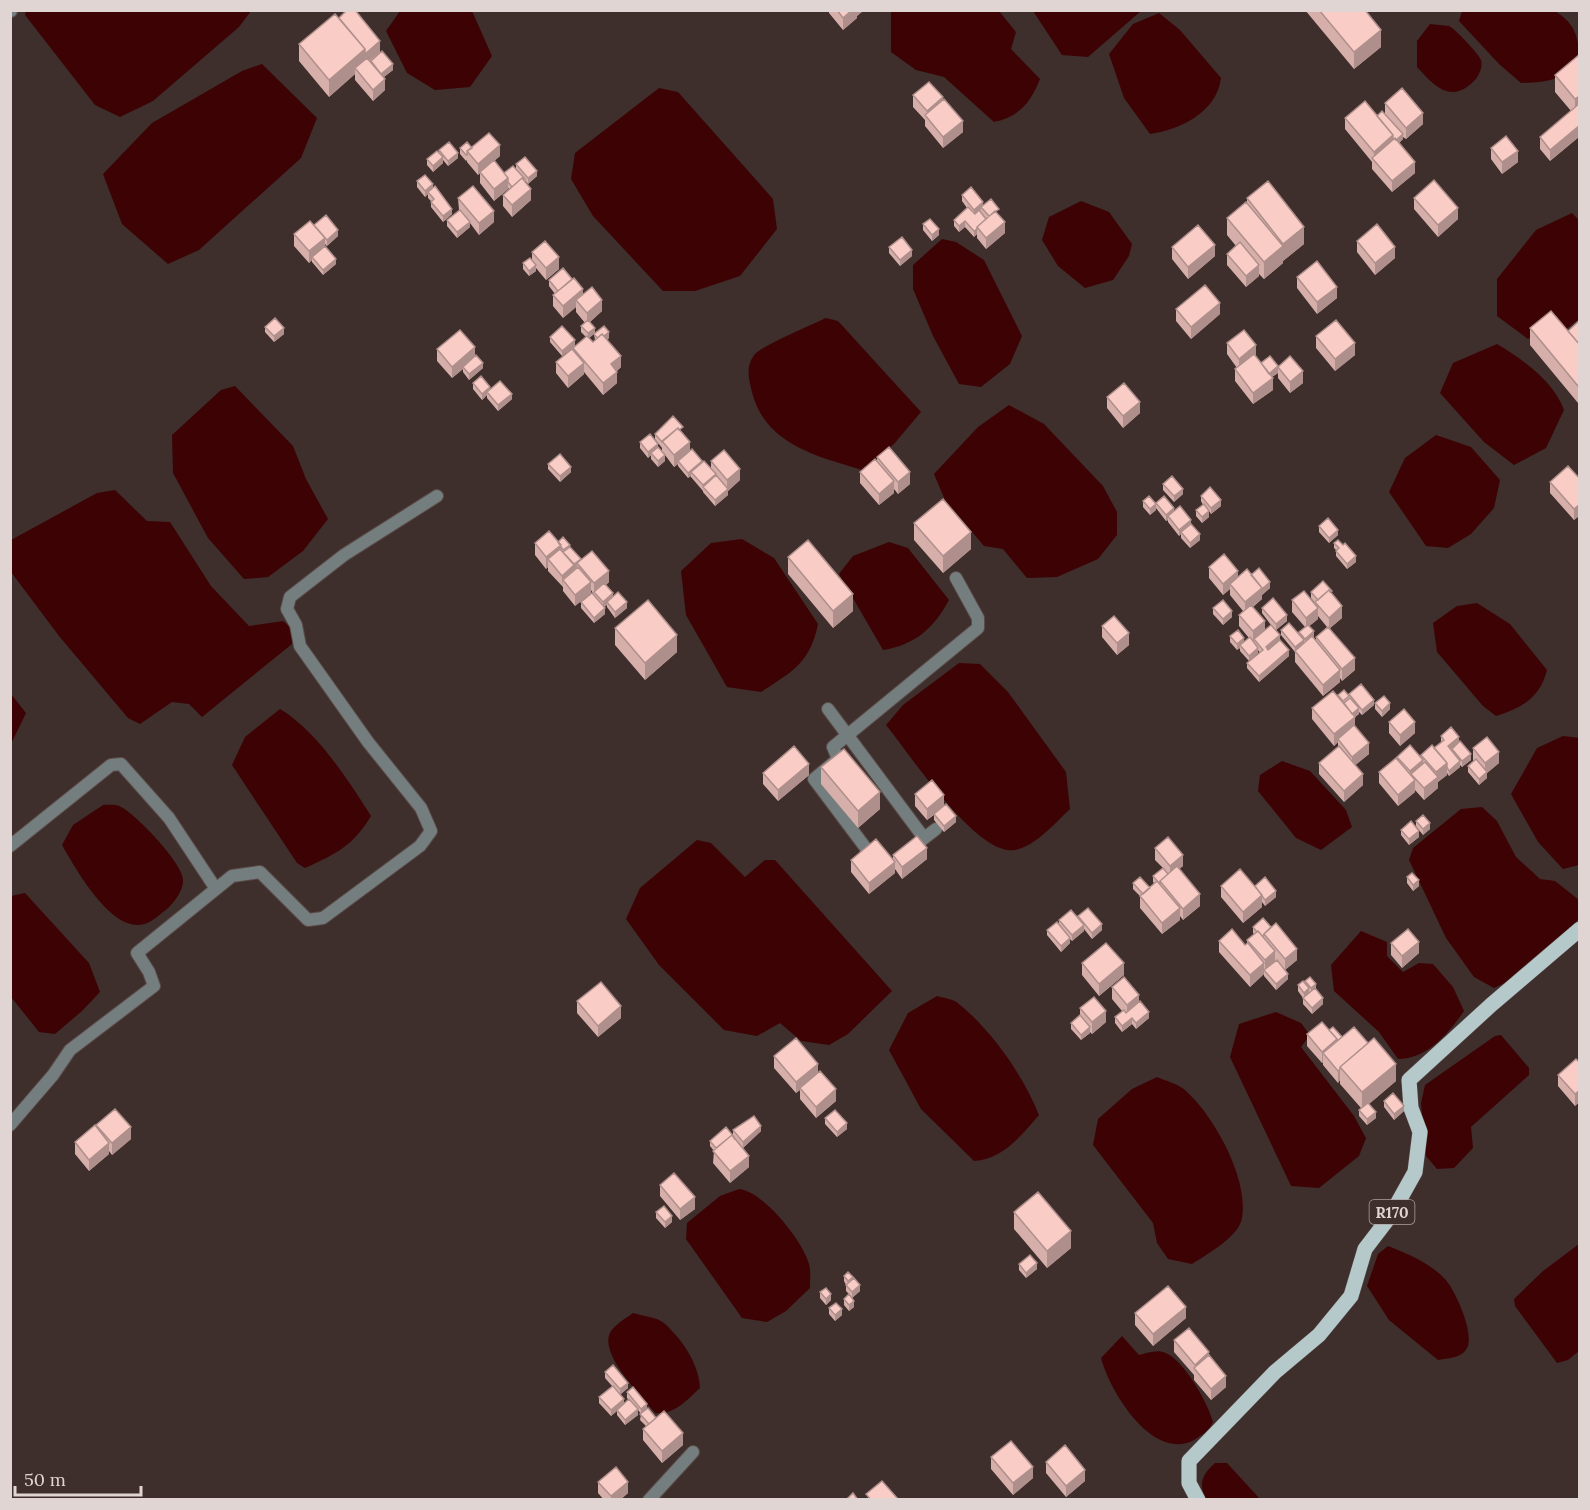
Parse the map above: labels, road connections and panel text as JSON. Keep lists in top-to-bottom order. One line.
{"streets":{"main road":["R170"]},"scale_bar":"50 m"}
